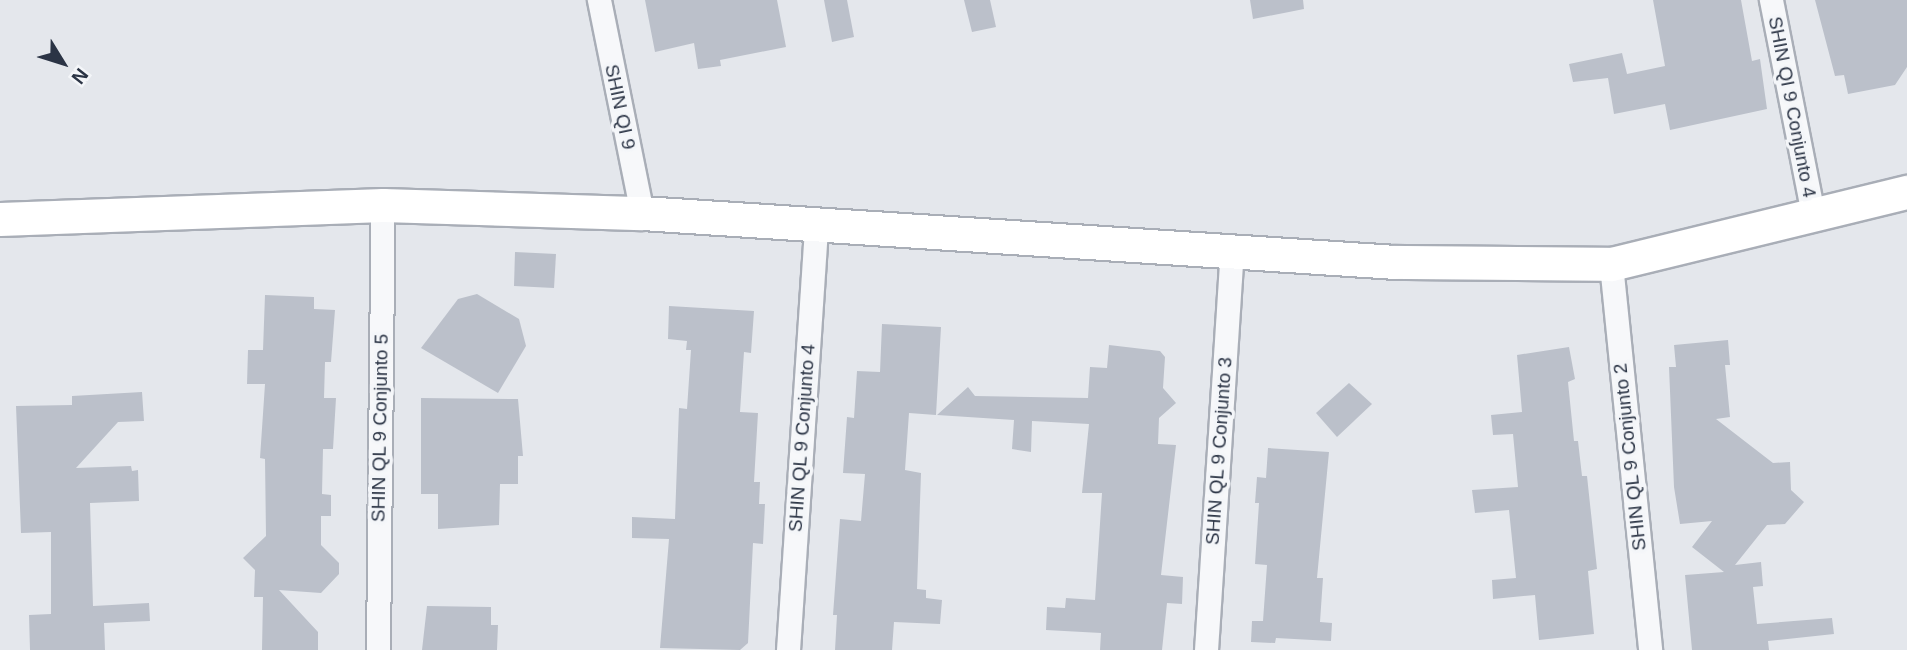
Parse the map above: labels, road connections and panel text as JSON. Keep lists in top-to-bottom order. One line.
{"streets":{"street":["SHIN QI 9","SHIN QI 9 Conjunto 4","SHIN QL 9 Conjunto 5","SHIN QL 9 Conjunto 4","SHIN QL 9 Conjunto 3","SHIN QL 9 Conjunto 2"]},"north":"bottom right"}
